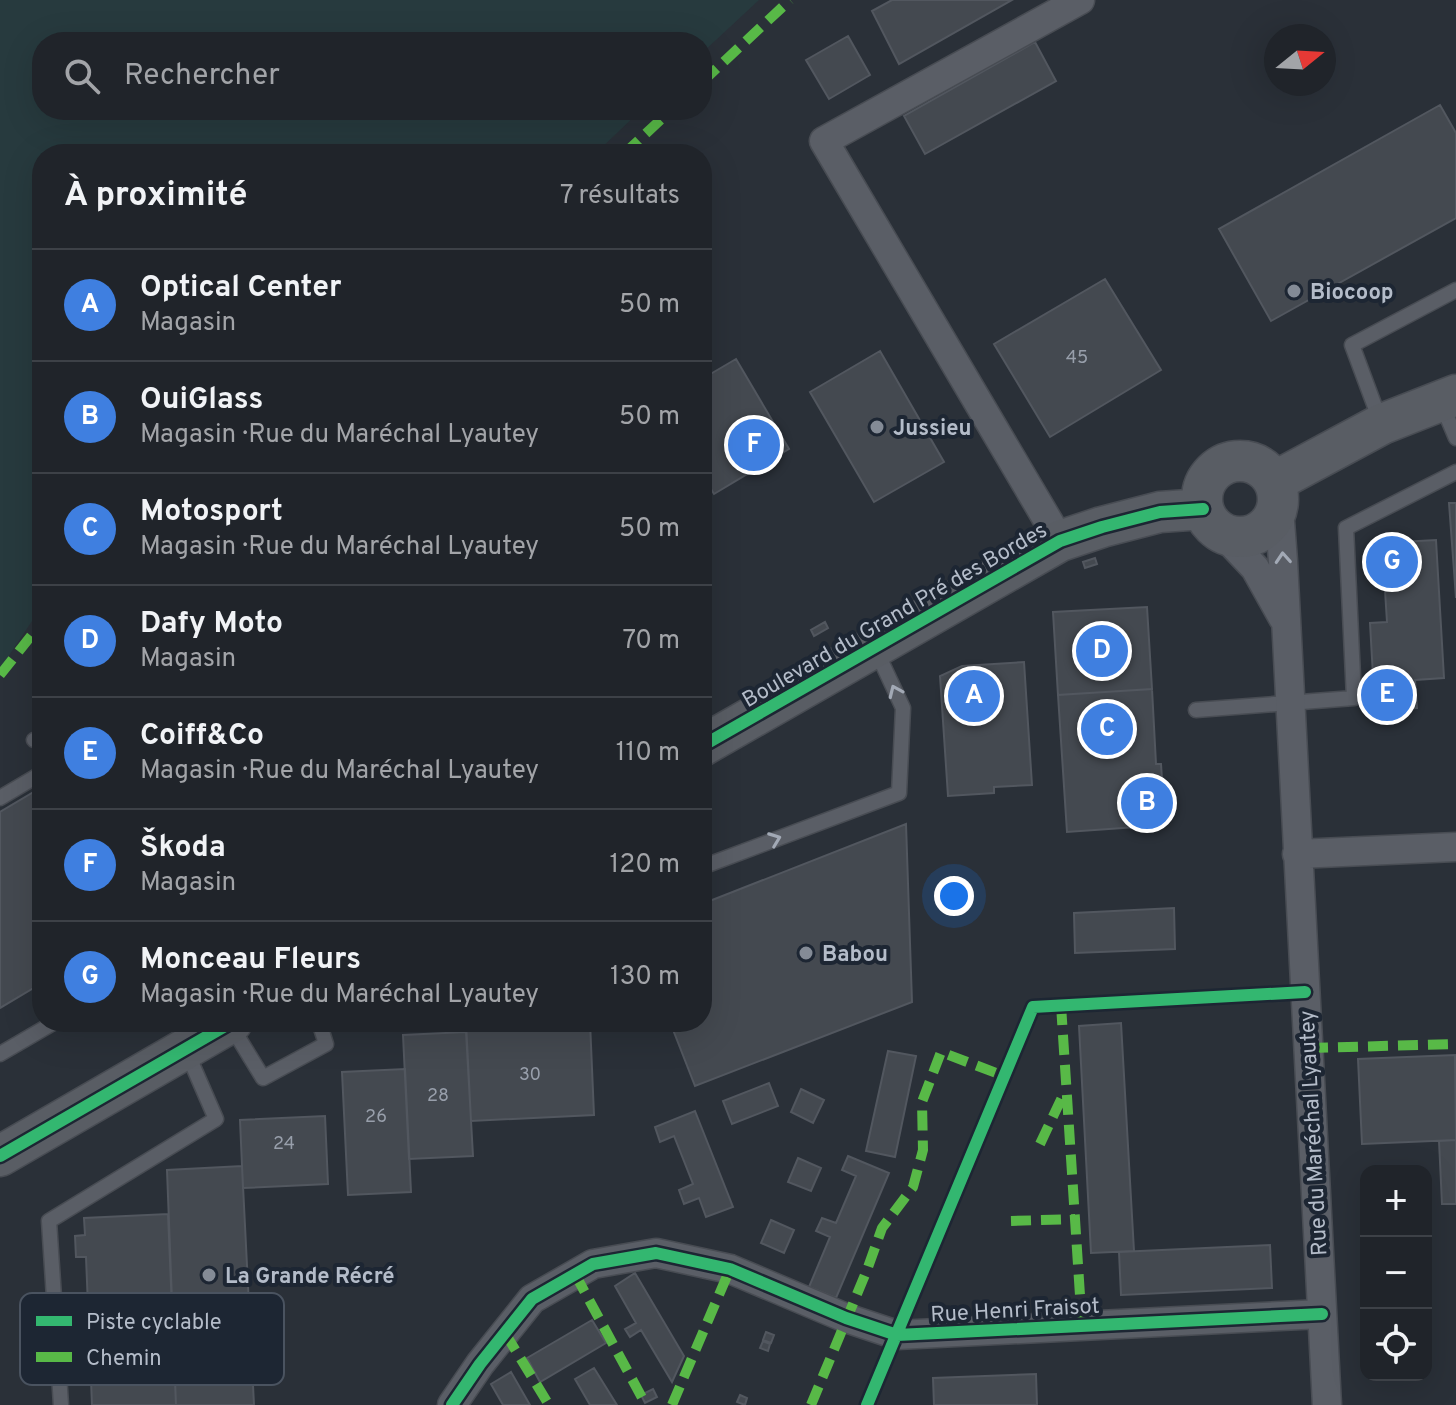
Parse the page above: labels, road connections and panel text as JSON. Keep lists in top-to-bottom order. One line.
{"streets":{"main road":["Boulevard du Grand Pré des Bordes"],"street":["Rue du Maréchal Lyautey","Rue Henri Fraisot"]},"crossings":[["Boulevard du Grand Pré des Bordes","Rue du Maréchal Lyautey"],["Rue du Maréchal Lyautey","Rue Henri Fraisot"]],"places":["Biocoop","Jussieu","Babou","La Grande Récré"],"house_numbers":["45","30","28","26","24"],"legend":["Piste cyclable","Chemin"],"north":"right","page":{"search":"Rechercher","heading":["À proximité","7 résultats"],"list":[{"mark":"A","name":"Optical Center","note":"Magasin","value":"50 m"},{"mark":"B","name":"OuiGlass","note":"Magasin · Rue du Maréchal Lyautey","value":"50 m"},{"mark":"C","name":"Motosport","note":"Magasin · Rue du Maréchal Lyautey","value":"50 m"},{"mark":"D","name":"Dafy Moto","note":"Magasin","value":"70 m"},{"mark":"E","name":"Coiff&Co","note":"Magasin · Rue du Maréchal Lyautey","value":"110 m"},{"mark":"F","name":"Škoda","note":"Magasin","value":"120 m"},{"mark":"G","name":"Monceau Fleurs","note":"Magasin · Rue du Maréchal Lyautey","value":"130 m"}],"pins":["F","G","D","E","A","C","B"],"map_buttons":["+","−"]}}
